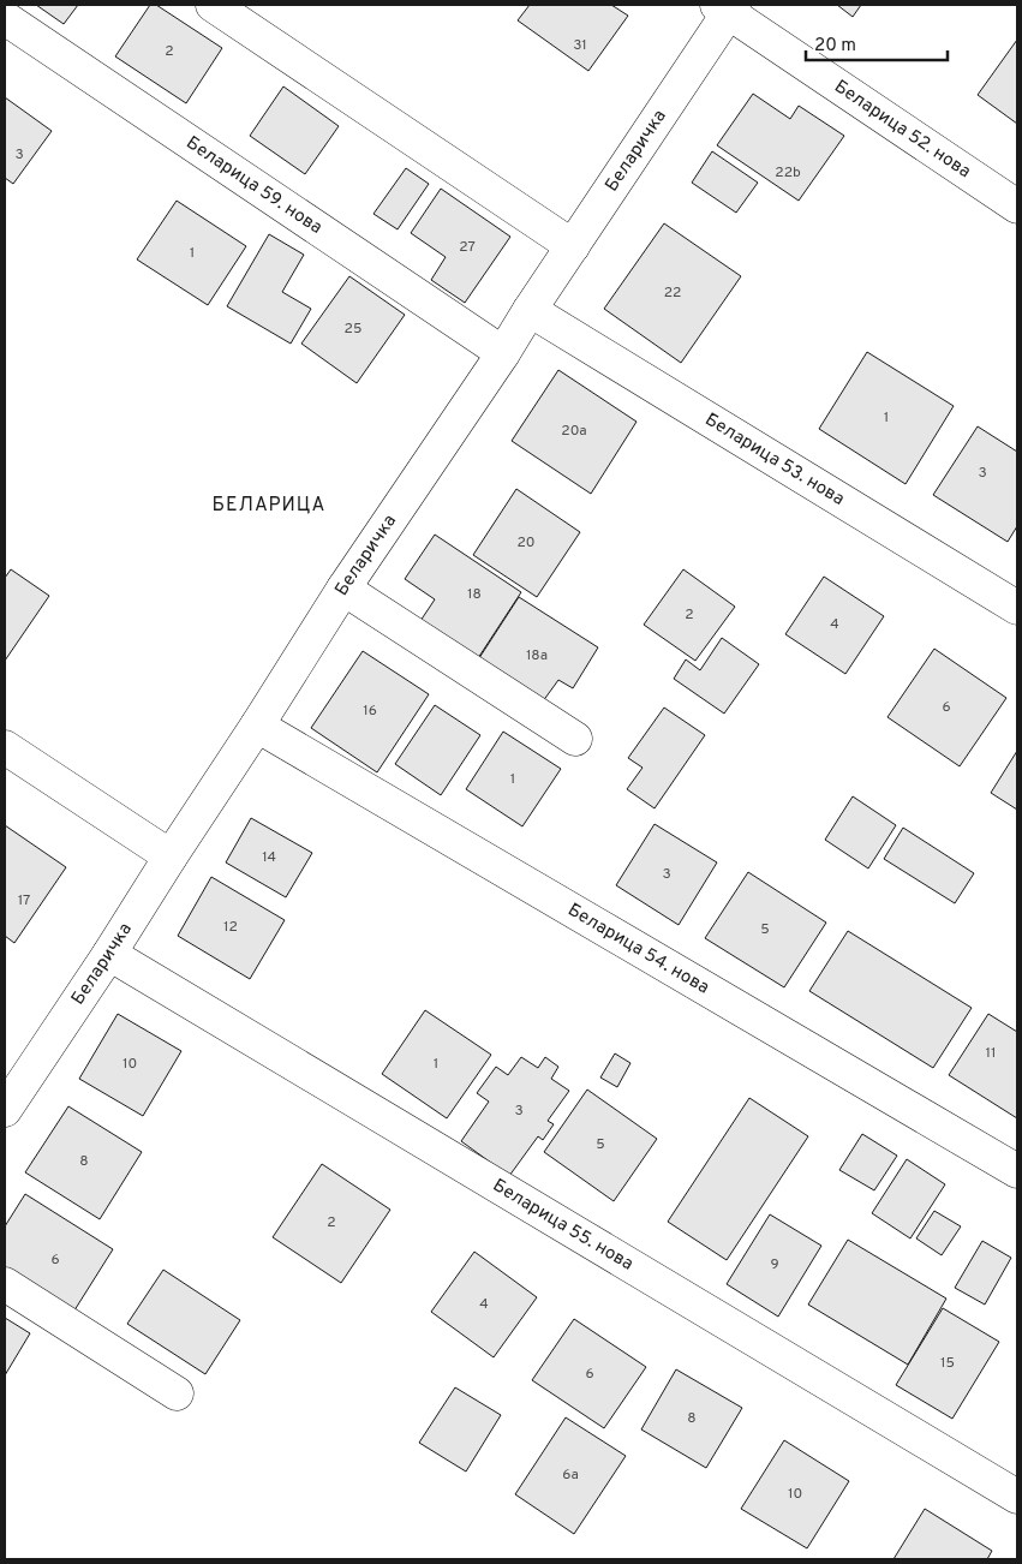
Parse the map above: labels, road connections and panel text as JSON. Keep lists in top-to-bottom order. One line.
{"streets":{"street":["Беларица 52. нова","Беларичка","Беларица 59. нова","Беларица 53. нова","Беларица 54. нова","Беларица 55. нова"]},"crossings":[["Беларица 52. нова","Беларичка"],["Беларичка","Беларица 59. нова"],["Беларичка","Беларица 53. нова"],["Беларичка","Беларица 54. нова"],["Беларичка","Беларица 55. нова"]],"districts":["БЕЛАРИЦА"],"house_numbers":["31","2","3","22b","27","1","22","25","1","20a","3","20","18","2","4","18a","6","16","1","14","3","17","12","5","11","10","1","3","5","8","2","6","9","4","15","6","8","6a","10"],"scale_bar":"20 m"}
